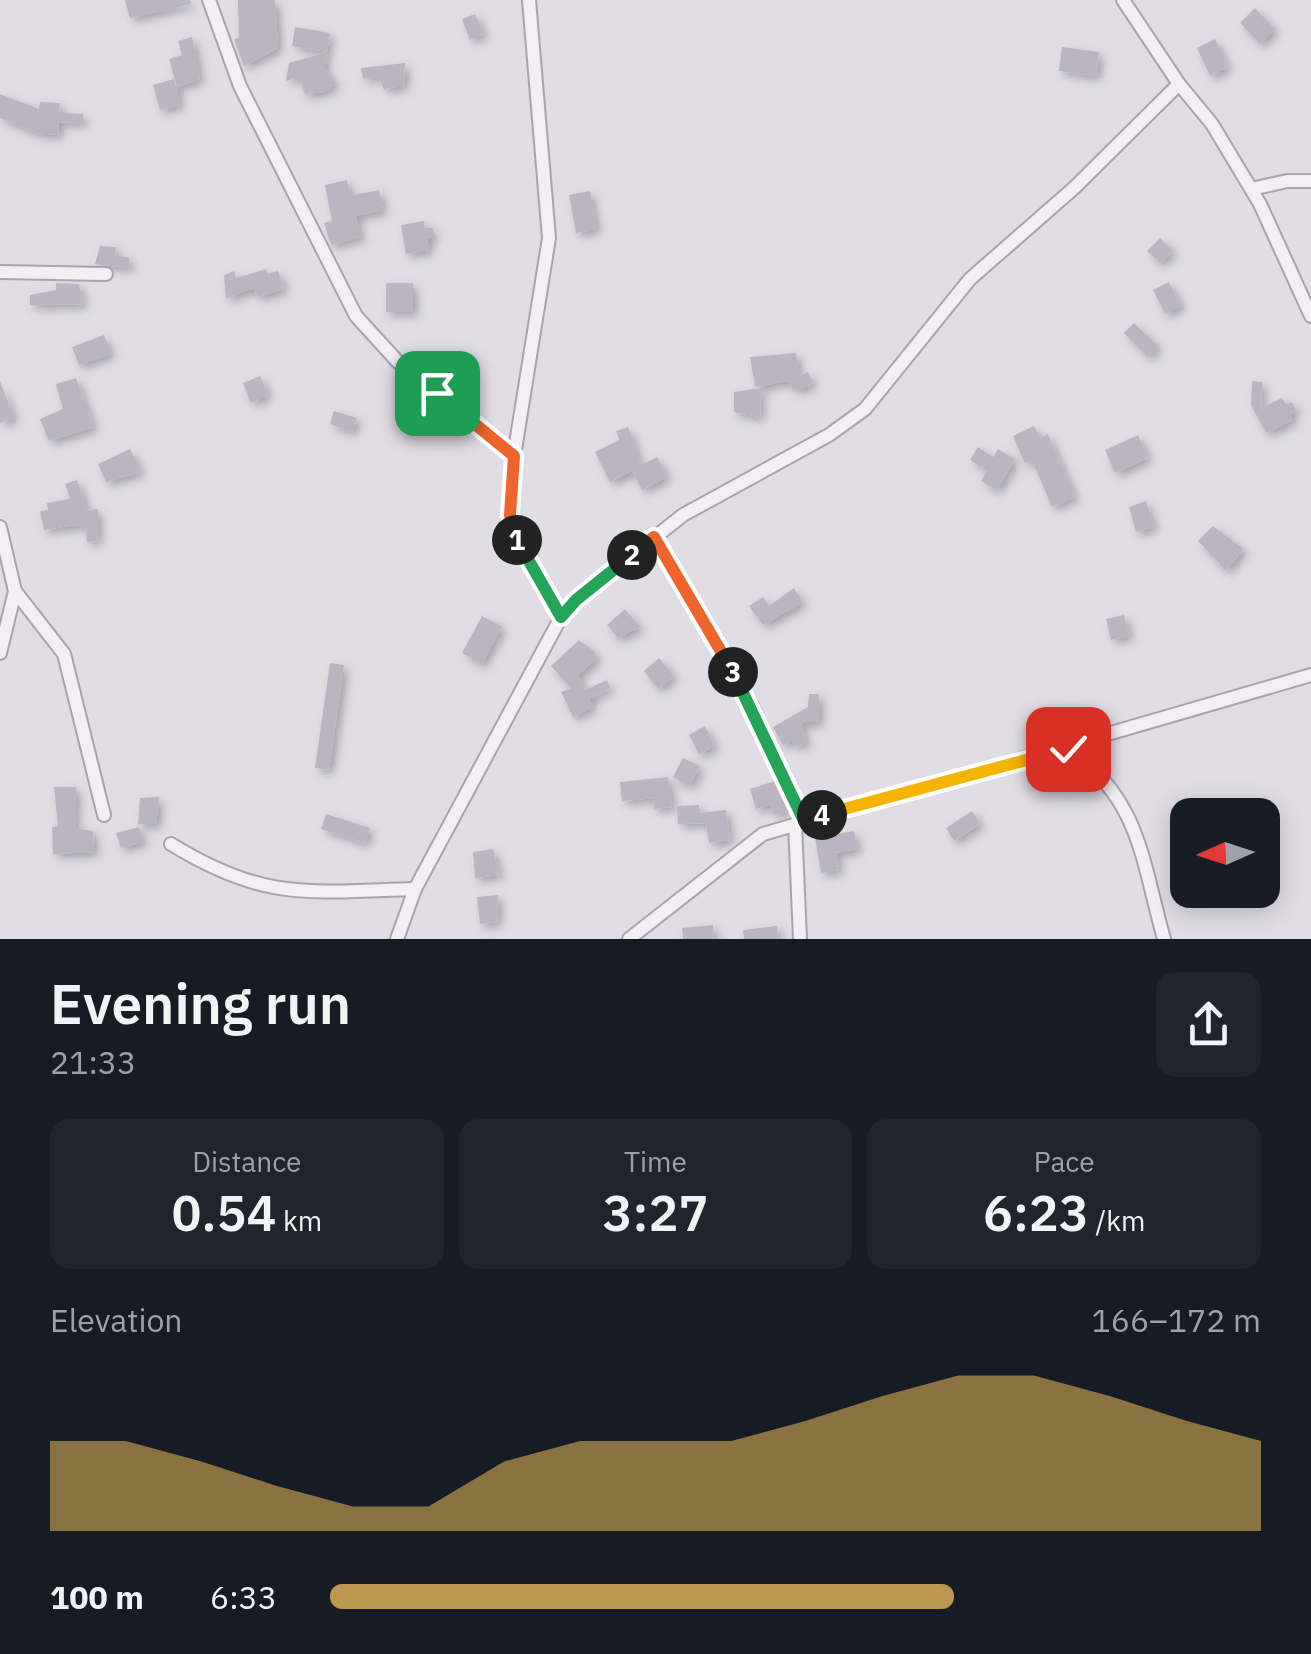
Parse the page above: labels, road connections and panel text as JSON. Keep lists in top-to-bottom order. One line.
{"north":"left","page":{"pins":["1","2","3","4"],"heading":["Evening run","21:33"],"stats":[["Distance","0.54 km"],["Time","3:27"],["Pace","6:23 /km"]],"chart":["Elevation","166–172 m"],"list":[{"name":"100 m","note":"6:33"}]}}
